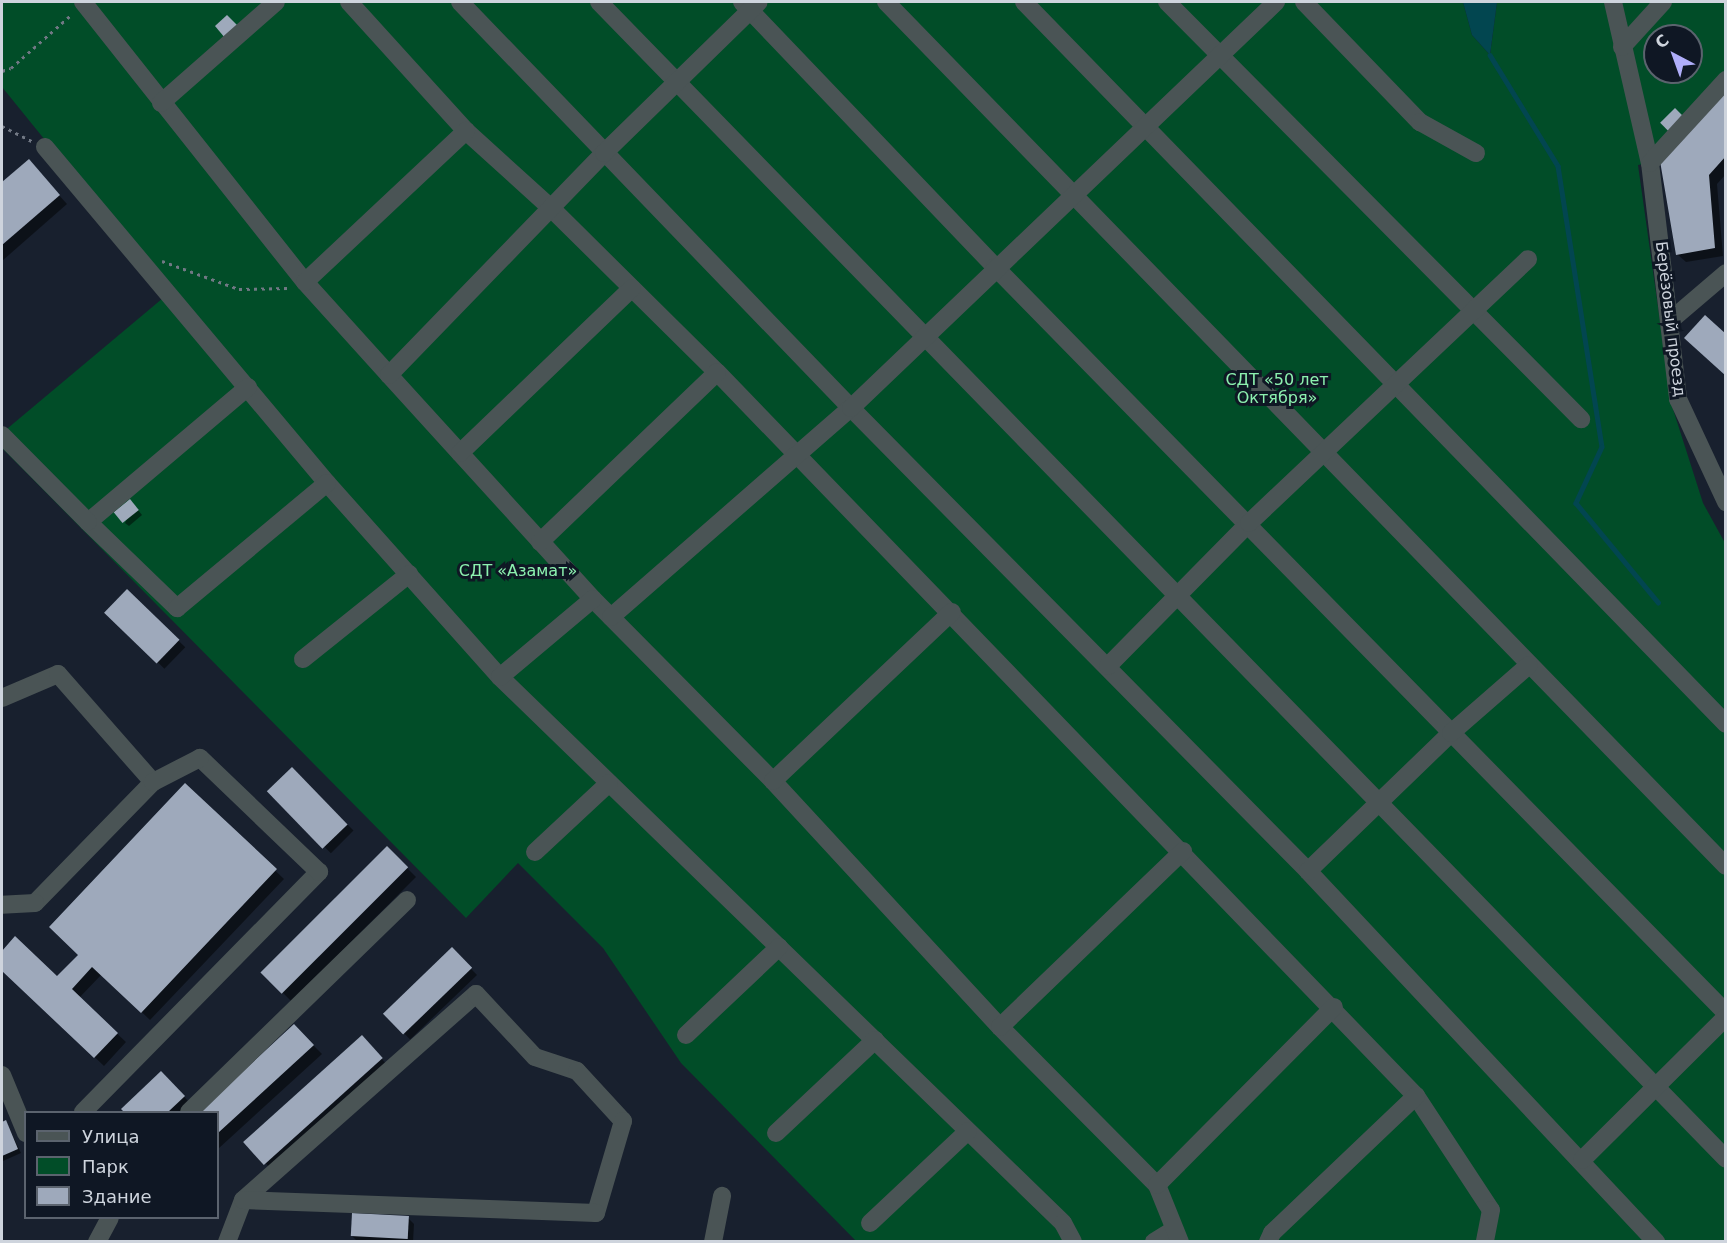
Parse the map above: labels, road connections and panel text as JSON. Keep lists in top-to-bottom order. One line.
{"streets":{"street":["Берёзовый проезд"]},"parks":["СДТ «50 лет Октября»","СДТ «Азамат»"],"legend":["Улица","Парк","Здание"],"north":"top left"}
